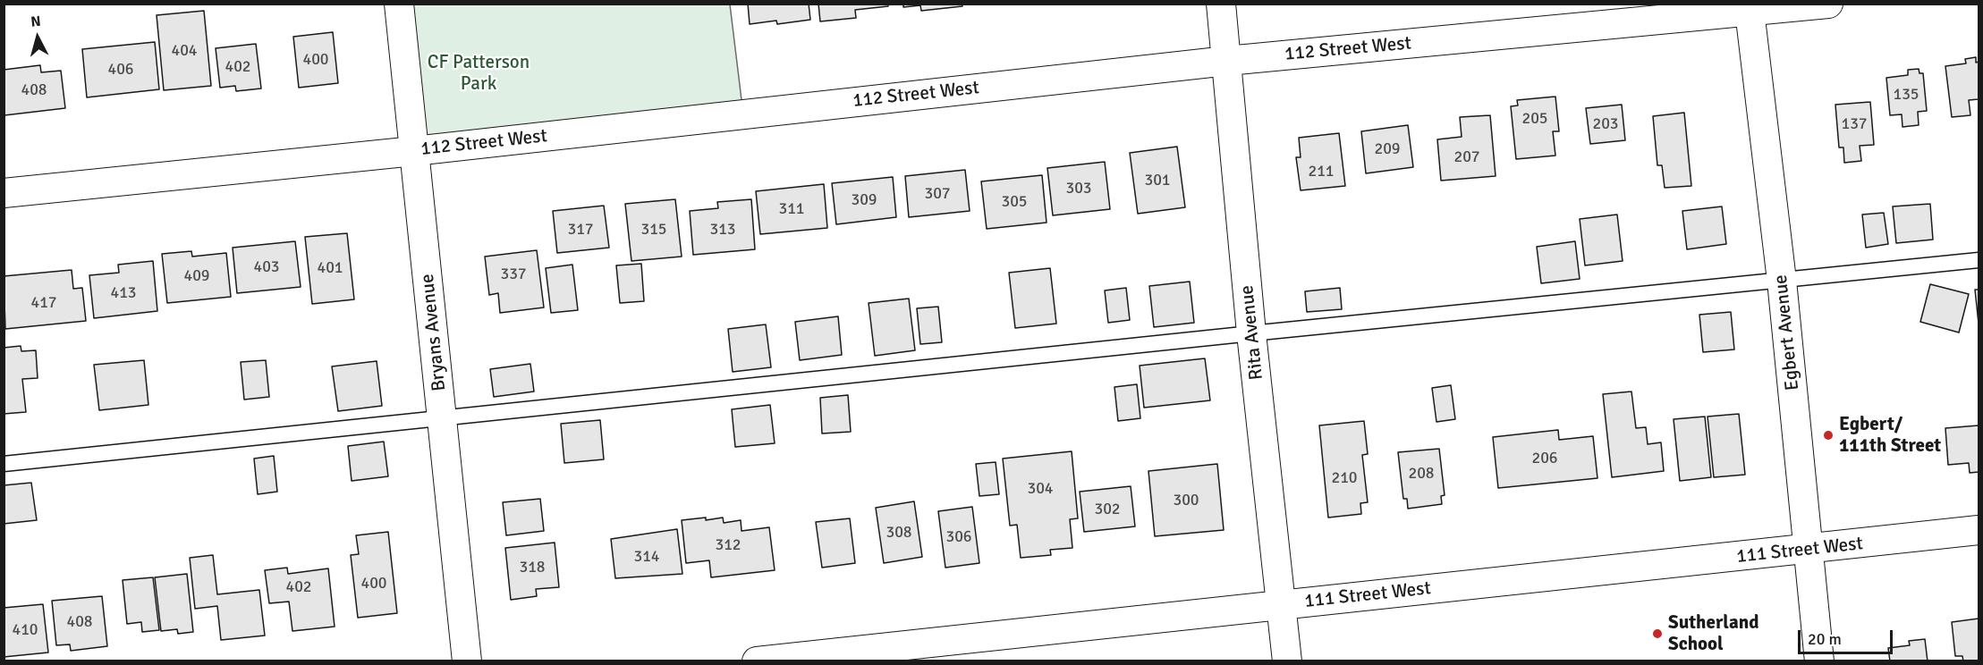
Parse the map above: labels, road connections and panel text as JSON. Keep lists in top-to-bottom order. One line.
{"streets":{"street":["112 Street West","Bryans Avenue","Rita Avenue","Egbert Avenue","111 Street West"]},"crossings":[["112 Street West","Bryans Avenue"],["112 Street West","Rita Avenue"],["112 Street West","Egbert Avenue"],["Rita Avenue","111 Street West"],["Egbert Avenue","111 Street West"]],"parks":["CF Patterson Park"],"places":["Egbert/ 111th Street","Sutherland School"],"house_numbers":["404","400","402","406","408","135","205","203","137","209","207","211","301","303","307","309","305","311","317","315","313","403","401","337","409","413","417","206","208","210","304","300","302","308","306","312","314","318","400","402","408","410"],"scale_bar":"20 m","north":"top"}
